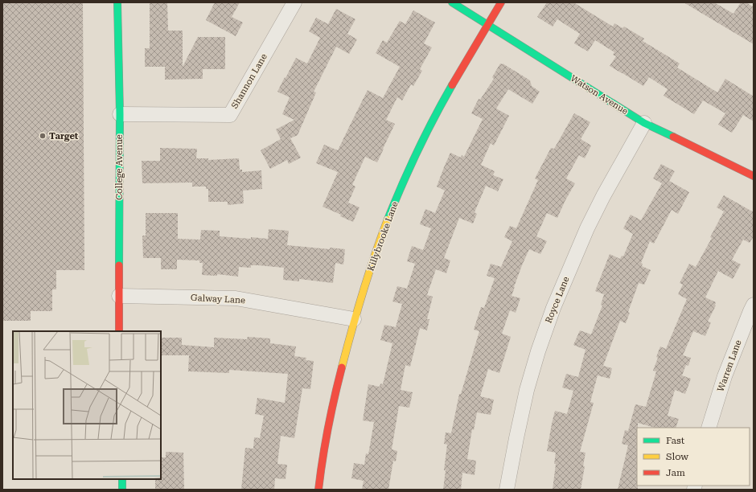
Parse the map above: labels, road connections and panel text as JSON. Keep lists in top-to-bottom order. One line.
{"streets":{"street":["Shannon Lane","Watson Avenue","College Avenue","Killybrooke Lane","Galway Lane","Royce Lane","Warren Lane"]},"crossings":[["Shannon Lane","College Avenue"],["Watson Avenue","Killybrooke Lane"],["Watson Avenue","Royce Lane"],["College Avenue","Galway Lane"],["Killybrooke Lane","Galway Lane"]],"places":["Target"],"legend":["Fast","Slow","Jam"]}
